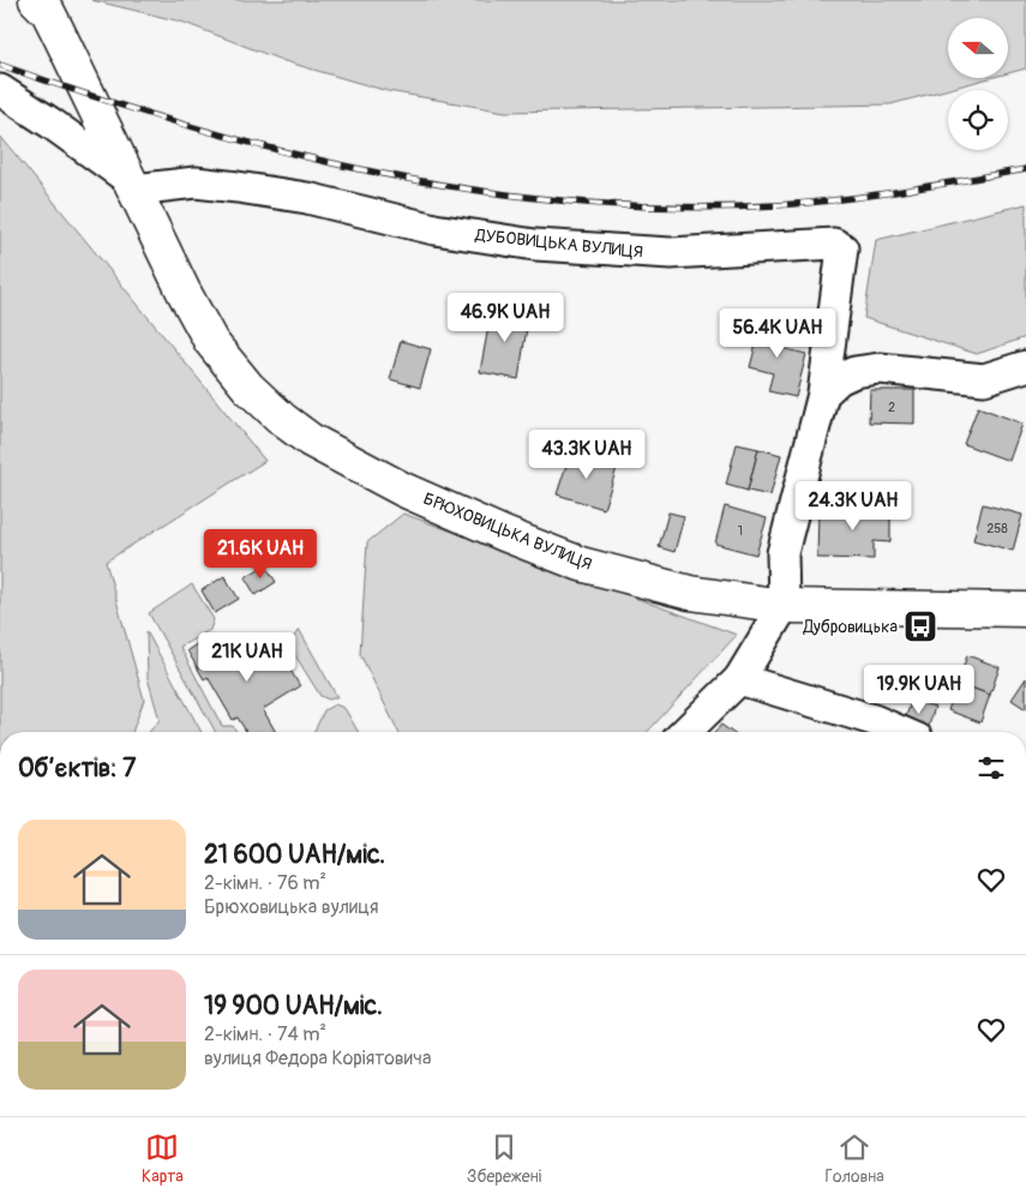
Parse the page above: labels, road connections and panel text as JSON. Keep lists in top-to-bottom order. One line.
{"streets":{"main road":["БРЮХОВИЦЬКА ВУЛИЦЯ"],"street":["ДУБОВИЦЬКА ВУЛИЦЯ"]},"crossings":[["ДУБОВИЦЬКА ВУЛИЦЯ","БРЮХОВИЦЬКА ВУЛИЦЯ"]],"places":{"bus stop":["Дубровицька"]},"house_numbers":["2","258","1"],"north":"left","page":{"price":["46.9K UAH","56.4K UAH","43.3K UAH","24.3K UAH","21.6K UAH","21K UAH","19.9K UAH"],"heading":"Об’єктів: 7","list":[{"name":"21 600 UAH/міс.","note":"2-кімн. · 76 m² · Брюховицька вулиця"},{"name":"19 900 UAH/міс.","note":"2-кімн. · 74 m² · вулиця Федора Коріятовича"}],"tabs":["Карта","Збережені","Головна"]}}
